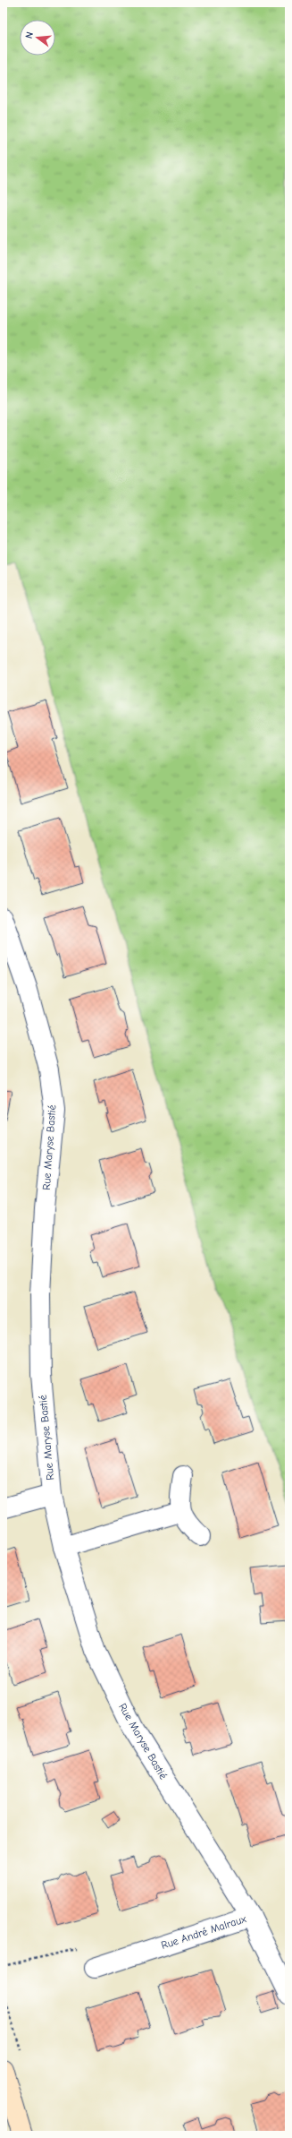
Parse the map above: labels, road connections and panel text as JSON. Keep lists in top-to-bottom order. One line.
{"streets":{"street":["Rue Maryse Bastié","Rue André Malraux"]},"crossings":[["Rue Maryse Bastié","Rue André Malraux"]],"north":"left"}
